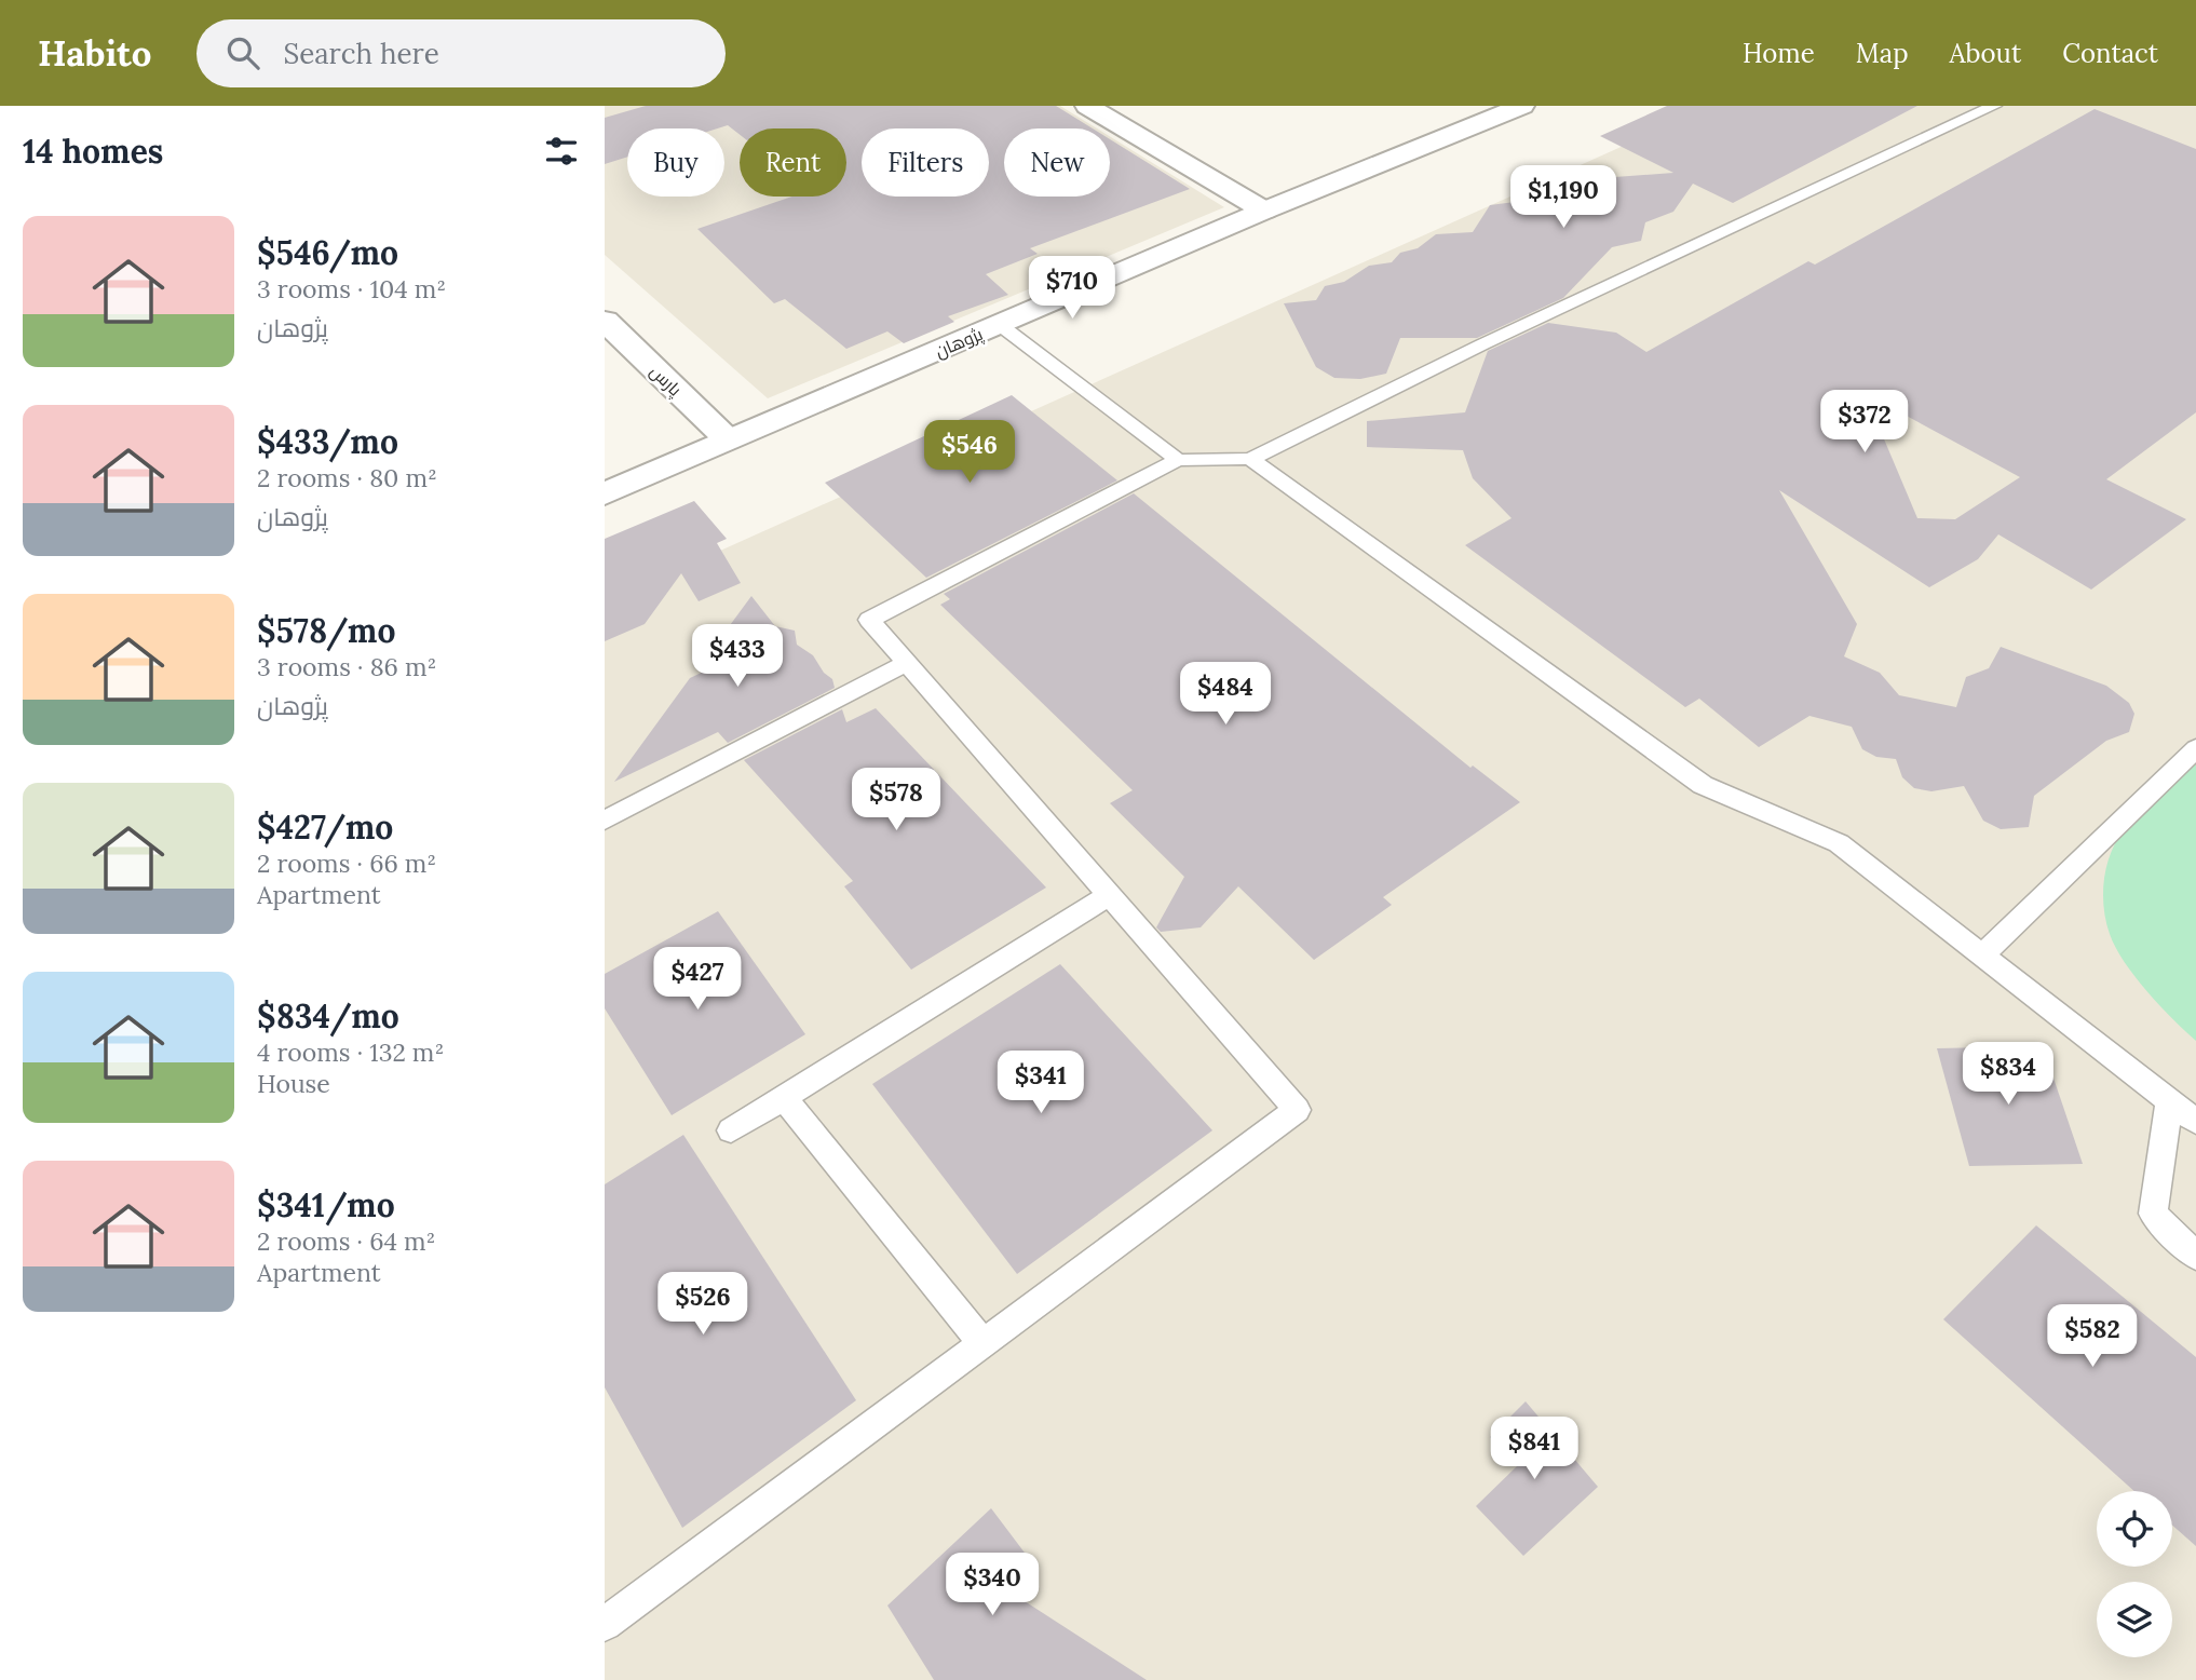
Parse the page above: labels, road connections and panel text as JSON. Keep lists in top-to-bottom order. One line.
{"streets":{"main road":["پژوهان","پارس"]},"crossings":[["پژوهان","پارس"]],"page":{"header":"Habito","search":"Search here","nav":["Home","Map","About","Contact"],"heading":"14 homes","chip":["Buy","Rent","Filters","New"],"price":["$1,190","$710","$372","$546","$433","$484","$578","$427","$834","$341","$526","$582","$841","$340"],"list":[{"name":"$546/mo","note":"3 rooms · 104 m² · پژوهان"},{"name":"$433/mo","note":"2 rooms · 80 m² · پژوهان"},{"name":"$578/mo","note":"3 rooms · 86 m² · پژوهان"},{"name":"$427/mo","note":"2 rooms · 66 m² · Apartment"},{"name":"$834/mo","note":"4 rooms · 132 m² · House"},{"name":"$341/mo","note":"2 rooms · 64 m² · Apartment"}]}}
